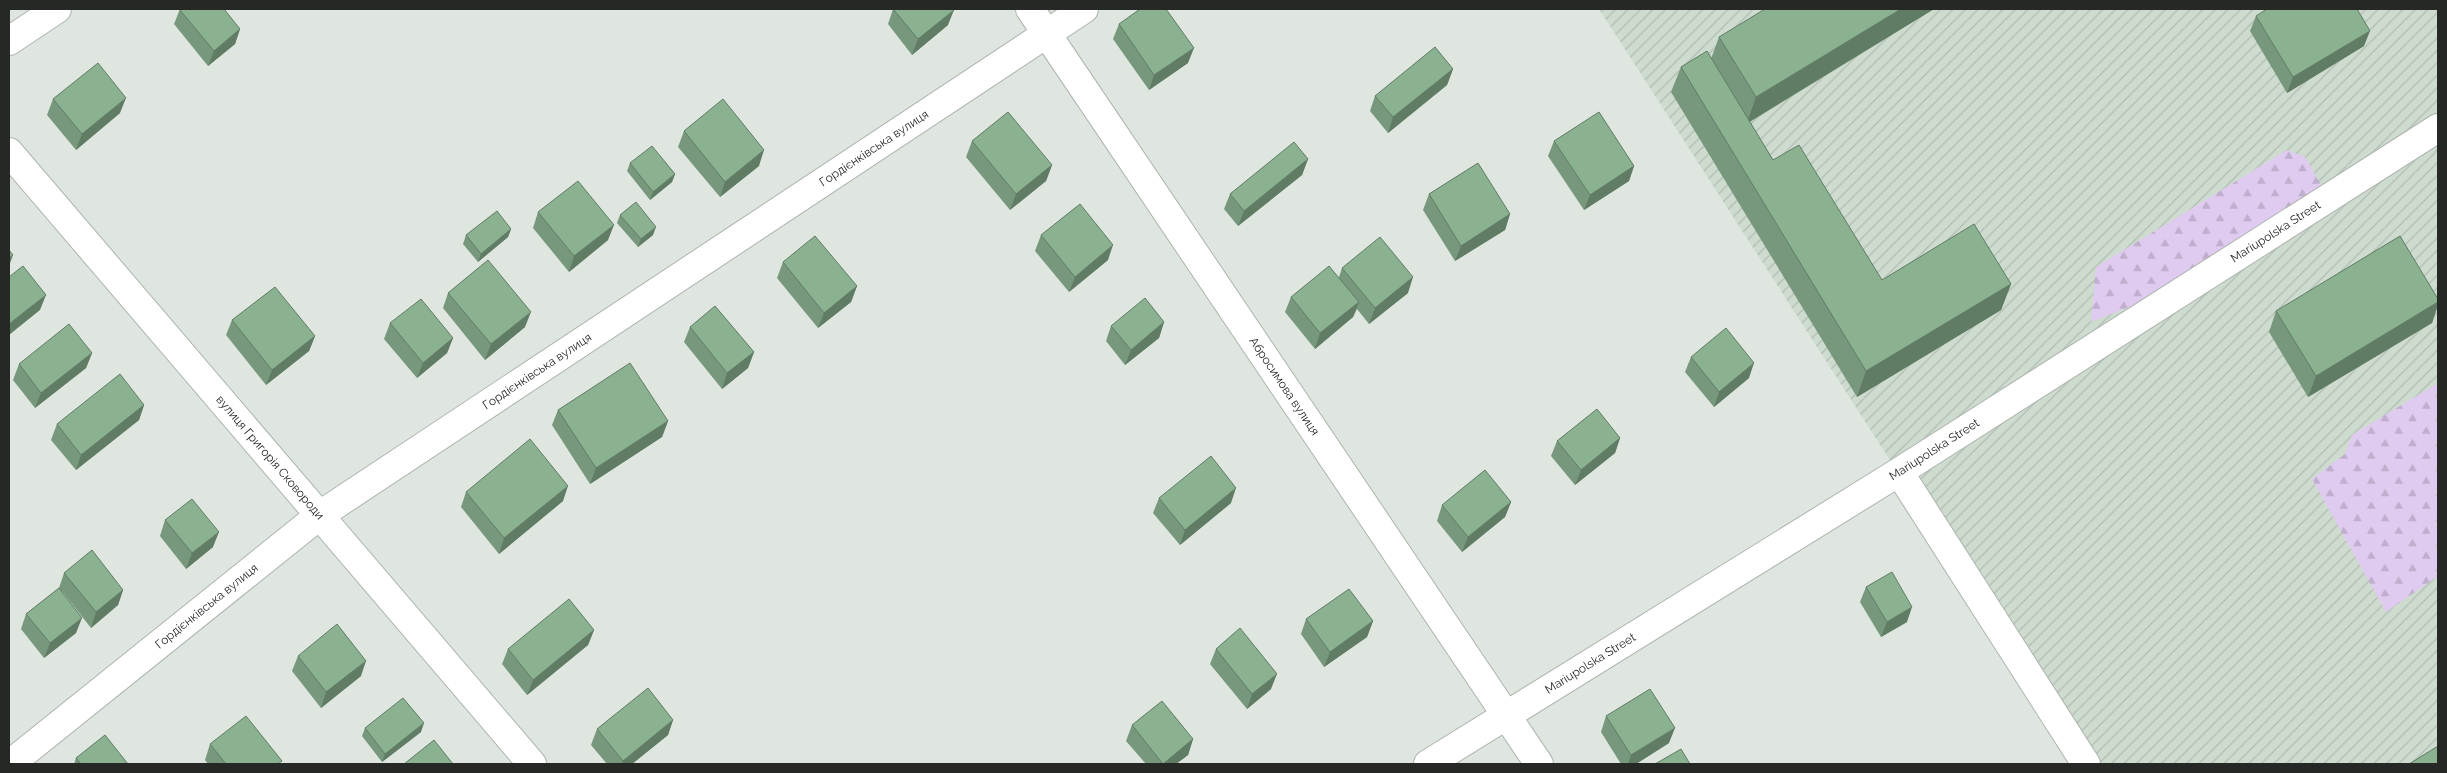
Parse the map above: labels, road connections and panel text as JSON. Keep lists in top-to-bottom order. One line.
{"streets":{"street":["Гордієнківська вулиця","Mariupolska Street","Абросимова вулиця","вулиця Григорія Сковороди"]},"crossings":[["Гордієнківська вулиця","Абросимова вулиця"],["Гордієнківська вулиця","вулиця Григорія Сковороди"],["Mariupolska Street","Абросимова вулиця"]]}
